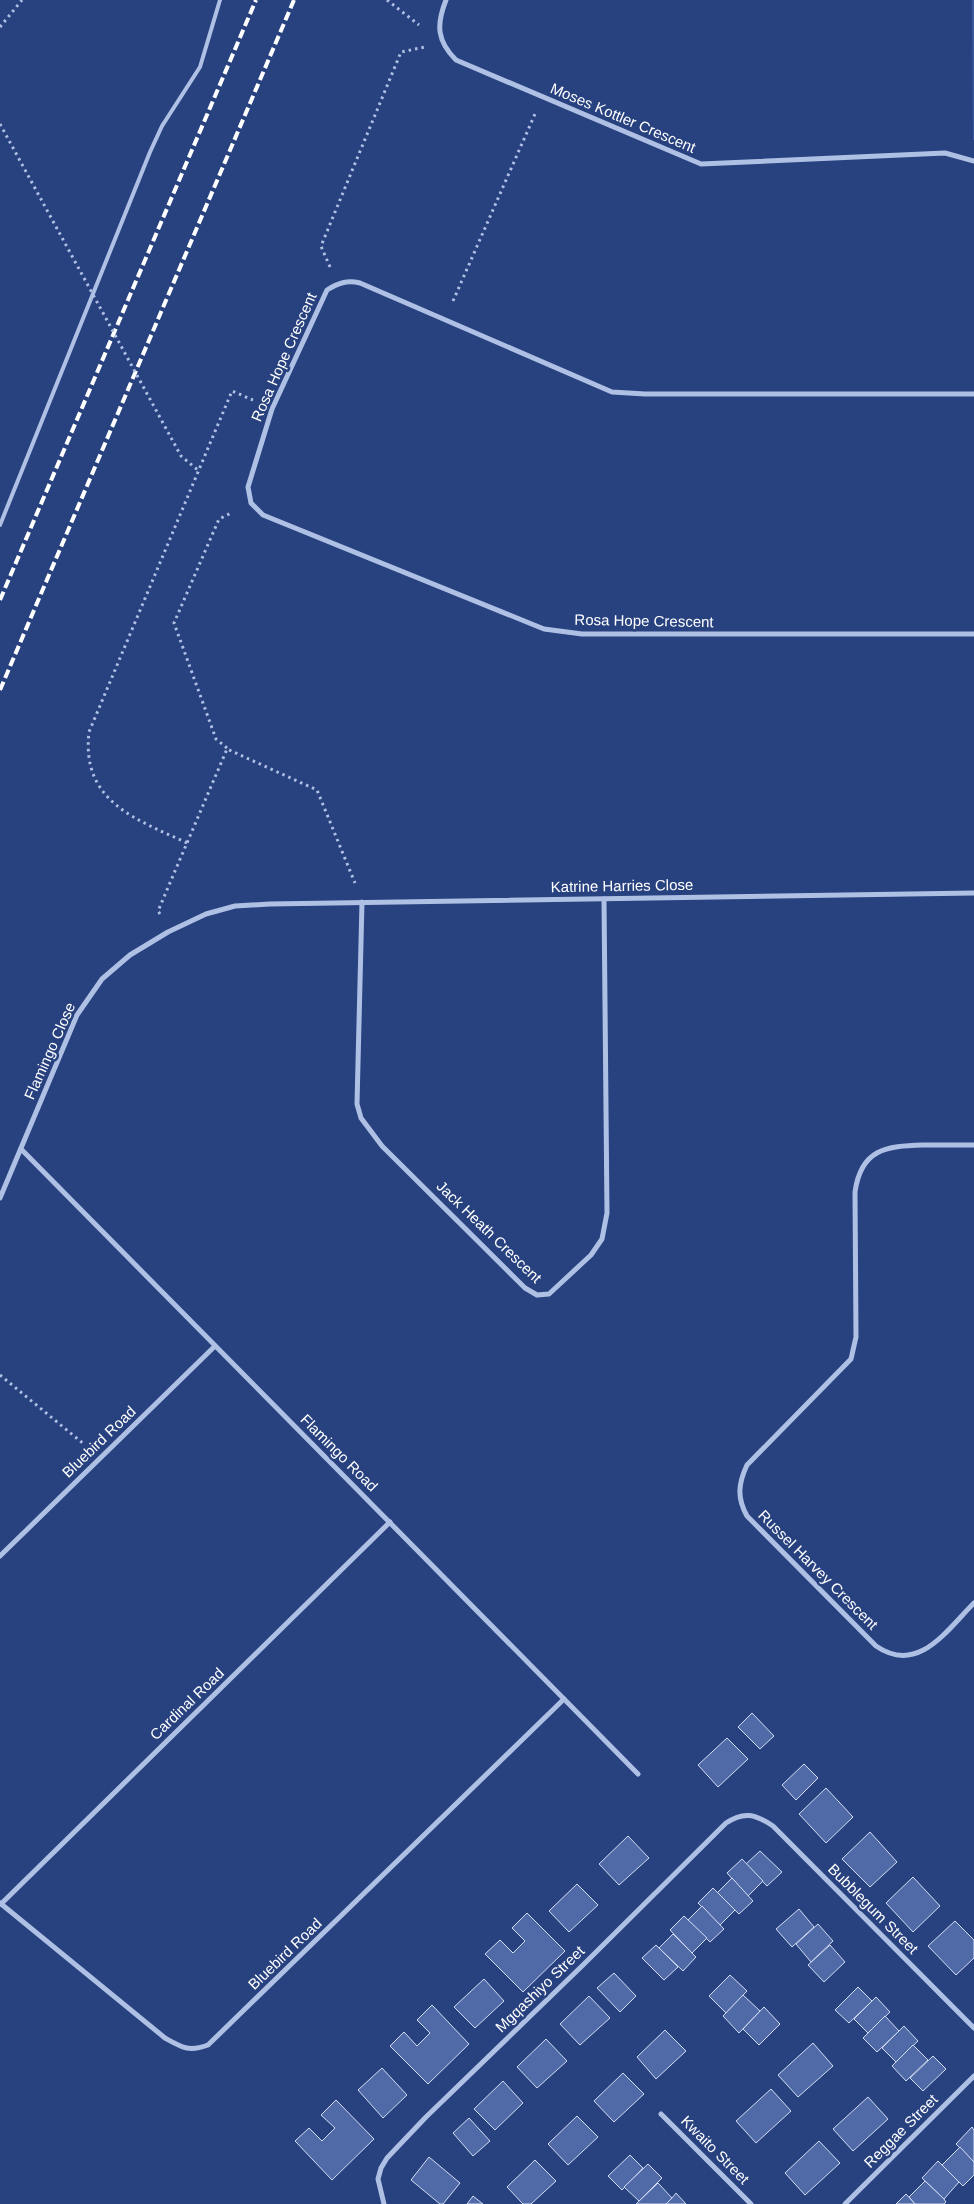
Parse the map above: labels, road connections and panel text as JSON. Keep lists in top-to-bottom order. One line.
{"streets":{"street":["Moses Kottler Crescent","Rosa Hope Crescent","Katrine Harries Close","Flamingo Close","Jack Heath Crescent","Bluebird Road","Flamingo Road","Russel Harvey Crescent","Cardinal Road","Bubblegum Street","Mgqashiyo Street","Reggae Street","Kwaito Street"]},"crossings":[["Katrine Harries Close","Flamingo Close"],["Katrine Harries Close","Jack Heath Crescent"],["Flamingo Close","Flamingo Road"],["Bluebird Road","Flamingo Road"],["Bluebird Road","Cardinal Road"],["Flamingo Road","Cardinal Road"],["Bubblegum Street","Mgqashiyo Street"]]}
